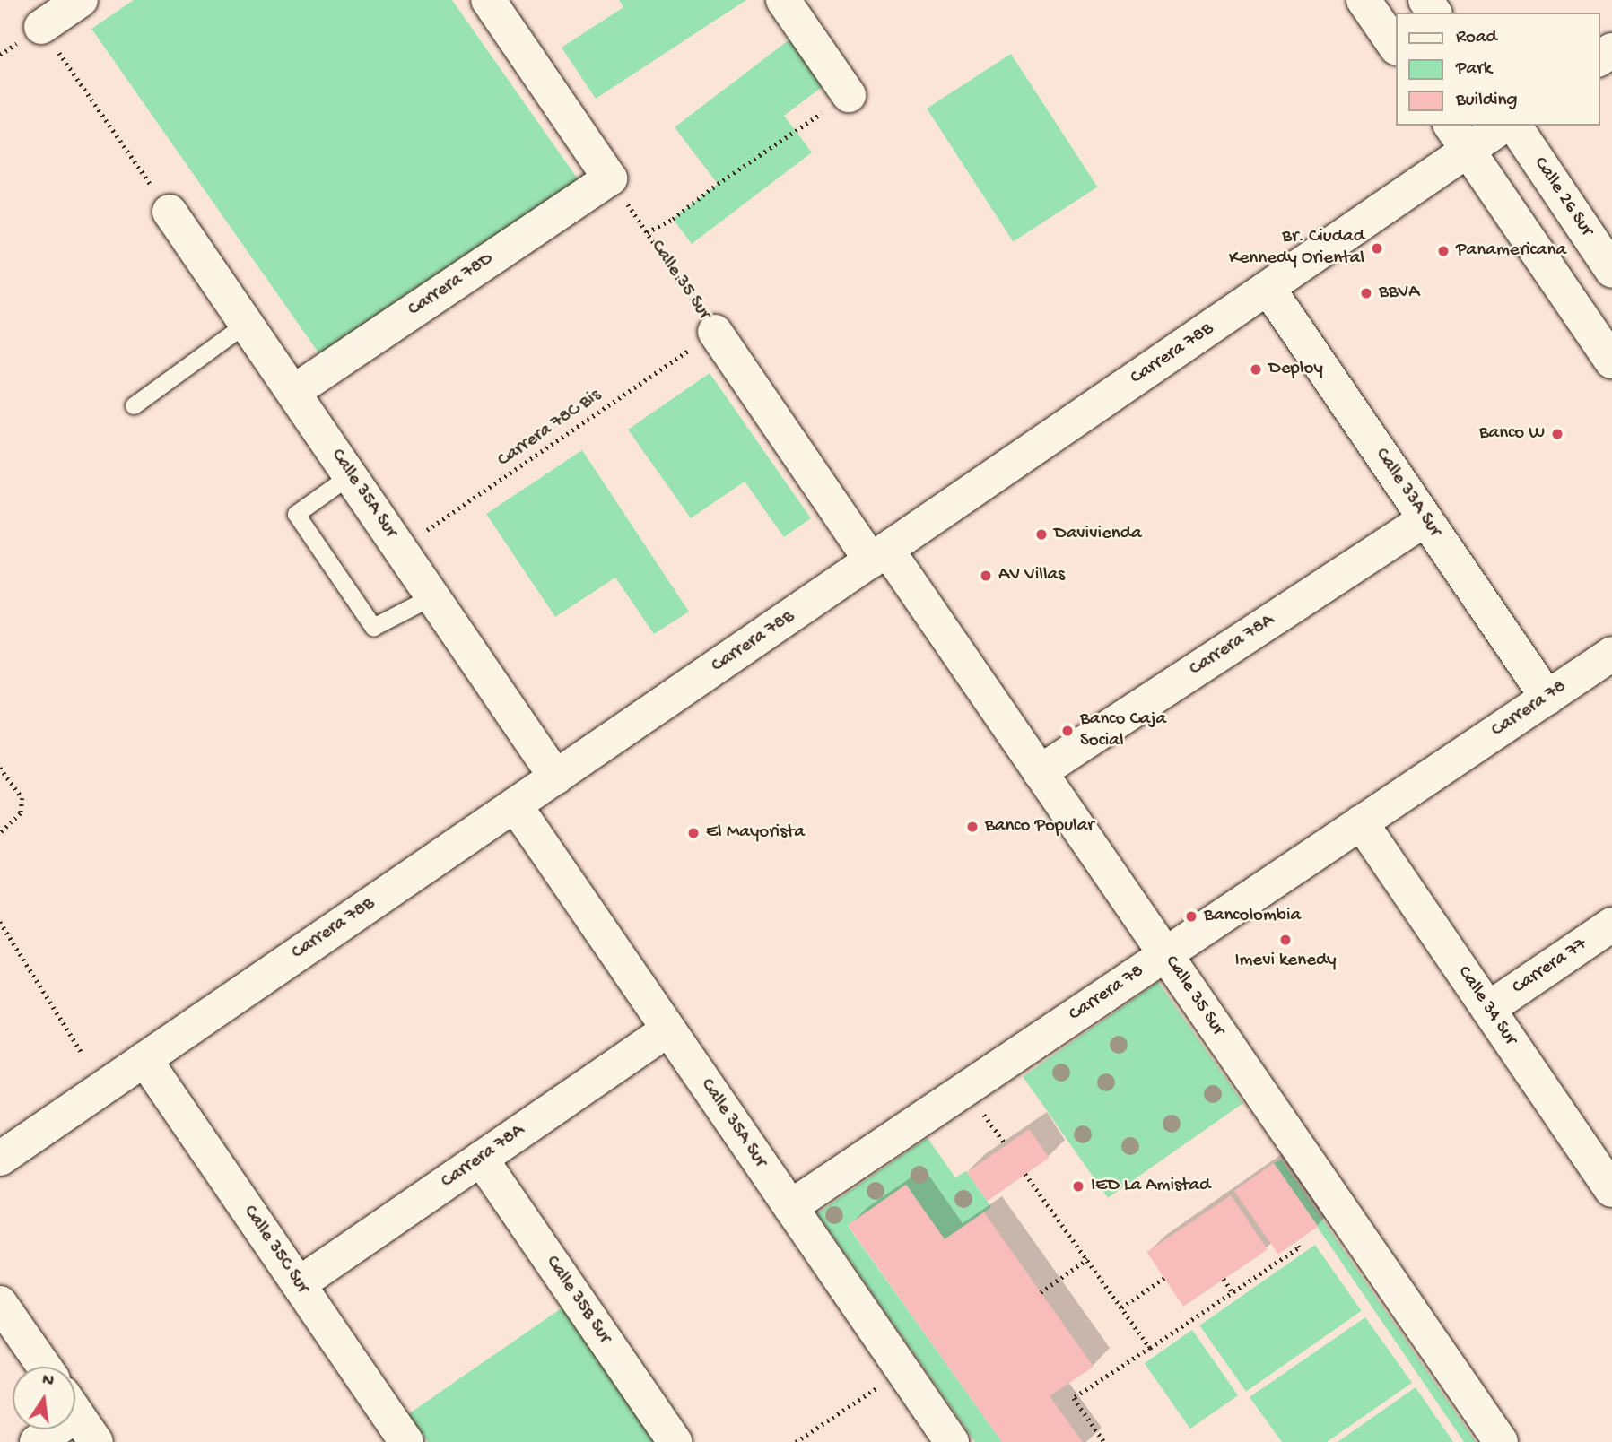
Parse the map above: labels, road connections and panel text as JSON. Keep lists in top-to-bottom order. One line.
{"streets":{"street":["Calle 26 Sur","Calle 35 Sur","Carrera 78D","Carrera 78B","Calle 33A Sur","Calle 35A Sur","Carrera 78A","Carrera 78","Carrera 77","Calle 34 Sur","Calle 35C Sur","Calle 35B Sur"],"path":["Carrera 78C Bis"]},"crossings":[["Calle 35 Sur","Carrera 78D"],["Calle 35 Sur","Carrera 78B"],["Calle 35 Sur","Carrera 78C Bis"],["Calle 35 Sur","Carrera 78A"],["Calle 35 Sur","Carrera 78"],["Carrera 78D","Calle 35A Sur"],["Carrera 78B","Calle 33A Sur"],["Carrera 78B","Calle 35A Sur"],["Carrera 78B","Calle 35C Sur"],["Carrera 78C Bis","Calle 35A Sur"],["Calle 33A Sur","Carrera 78A"],["Calle 33A Sur","Carrera 78"],["Calle 35A Sur","Carrera 78A"],["Calle 35A Sur","Carrera 78"],["Carrera 78A","Calle 35C Sur"],["Carrera 78A","Calle 35B Sur"],["Carrera 78","Calle 34 Sur"],["Carrera 77","Calle 34 Sur"]],"places":["Br. Ciudad Kennedy Oriental","Panamericana","BBVA","Deploy","Banco W","Davivienda","AV Villas","Banco Caja Social","Banco Popular","El Mayorista","Bancolombia","Imevi kenedy","IED La Amistad"],"legend":["Road","Park","Building"],"north":"top"}
